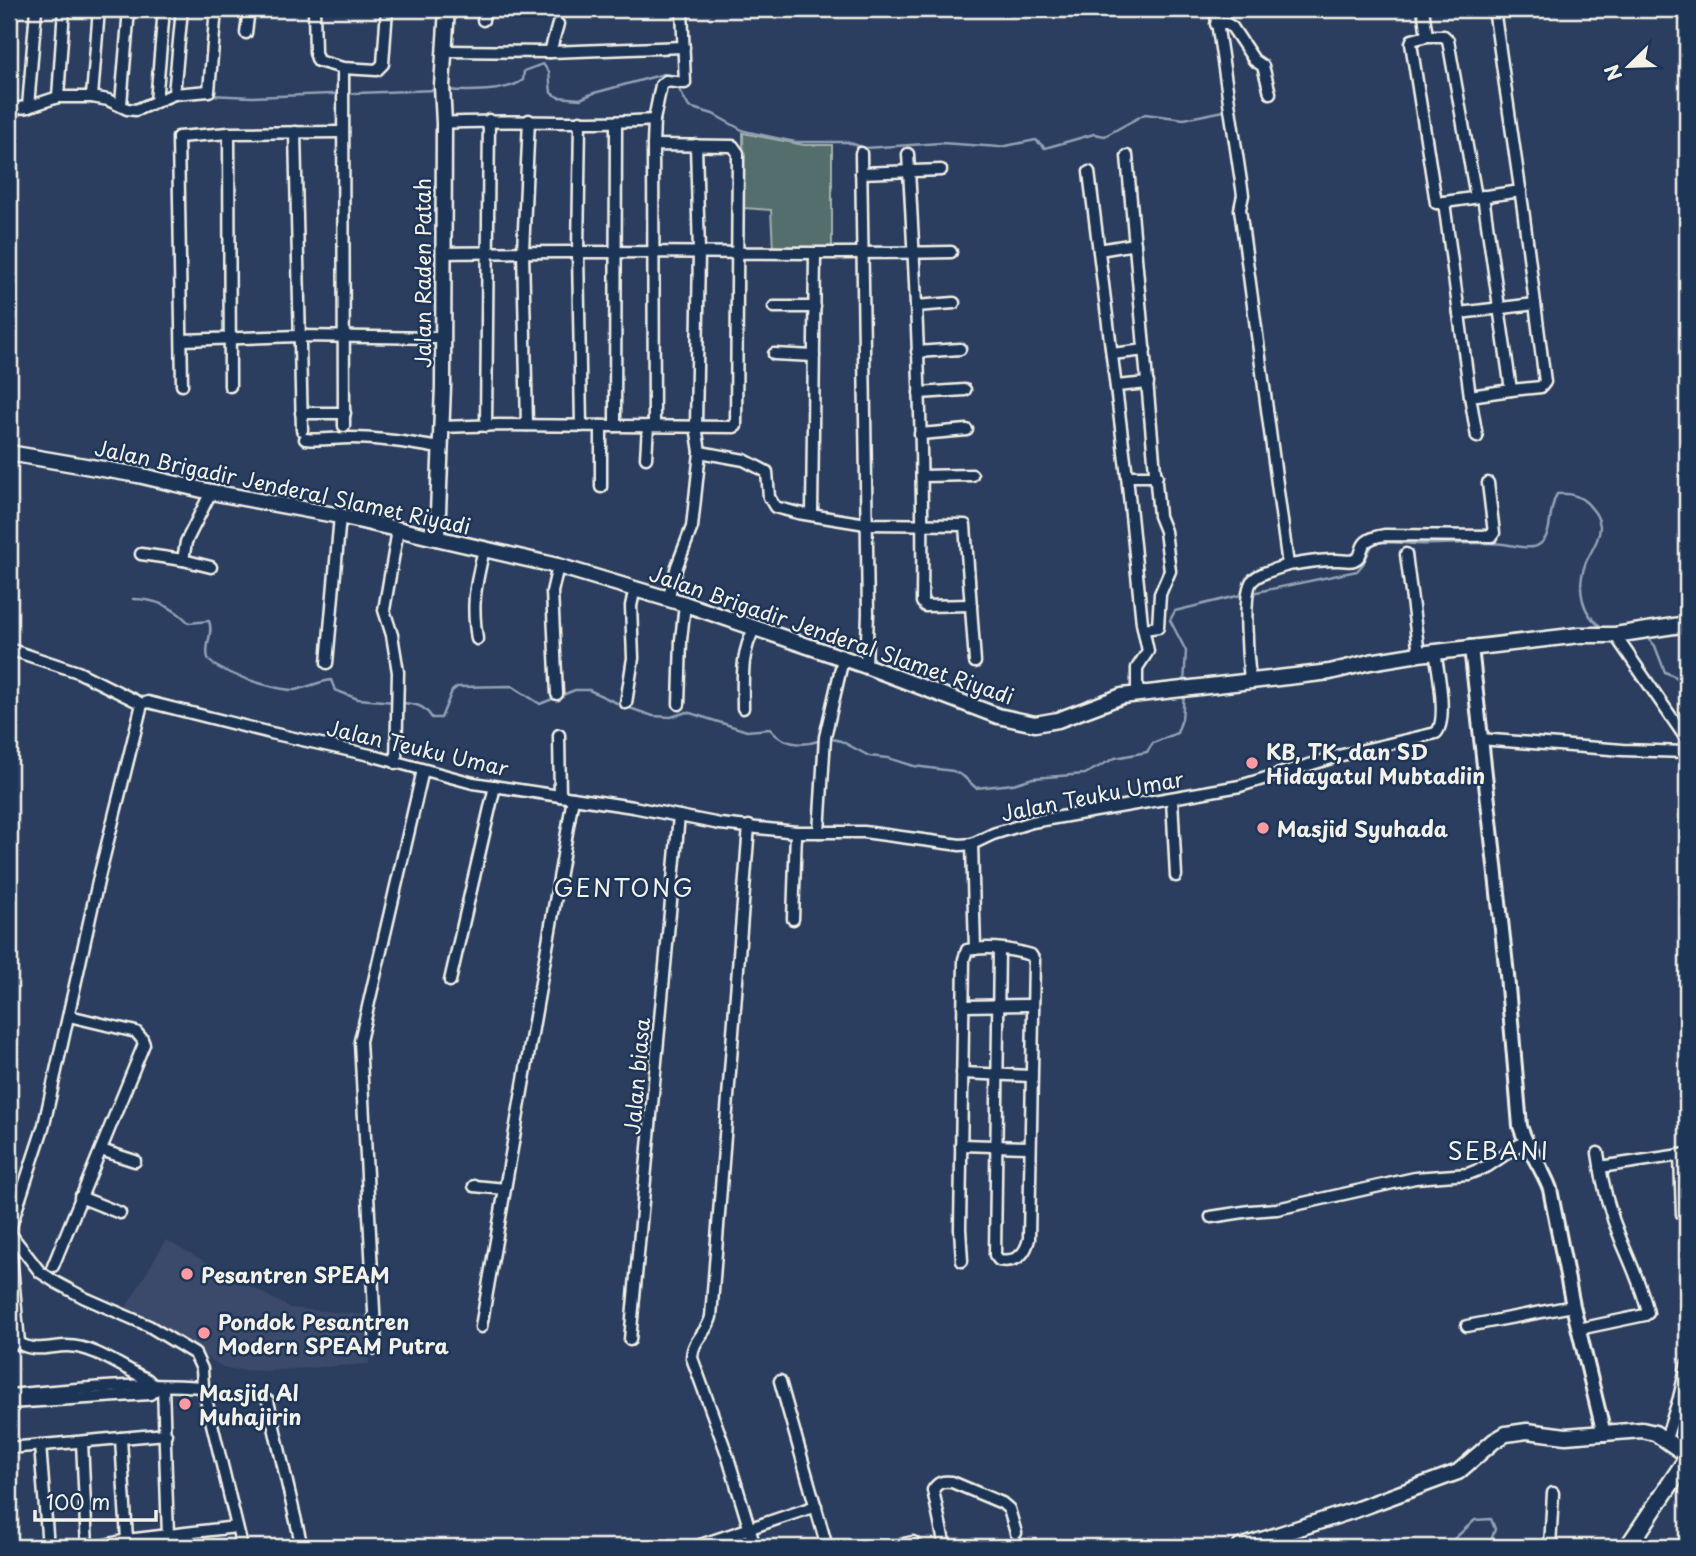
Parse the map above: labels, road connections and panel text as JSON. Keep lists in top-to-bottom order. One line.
{"streets":{"main road":["Jalan Raden Patah","Jalan Brigadir Jenderal Slamet Riyadi"],"street":["Jalan Teuku Umar","Jalan biasa"]},"crossings":[["Jalan Raden Patah","Jalan Brigadir Jenderal Slamet Riyadi"],["Jalan Brigadir Jenderal Slamet Riyadi","Jalan Teuku Umar"],["Jalan Teuku Umar","Jalan biasa"]],"districts":["GENTONG","SEBANI"],"places":["KB, TK, dan SD Hidayatul Mubtadiin","Masjid Syuhada","Pesantren SPEAM","Pondok Pesantren Modern SPEAM Putra","Masjid Al Muhajirin"],"scale_bar":"100 m","north":"bottom left"}
